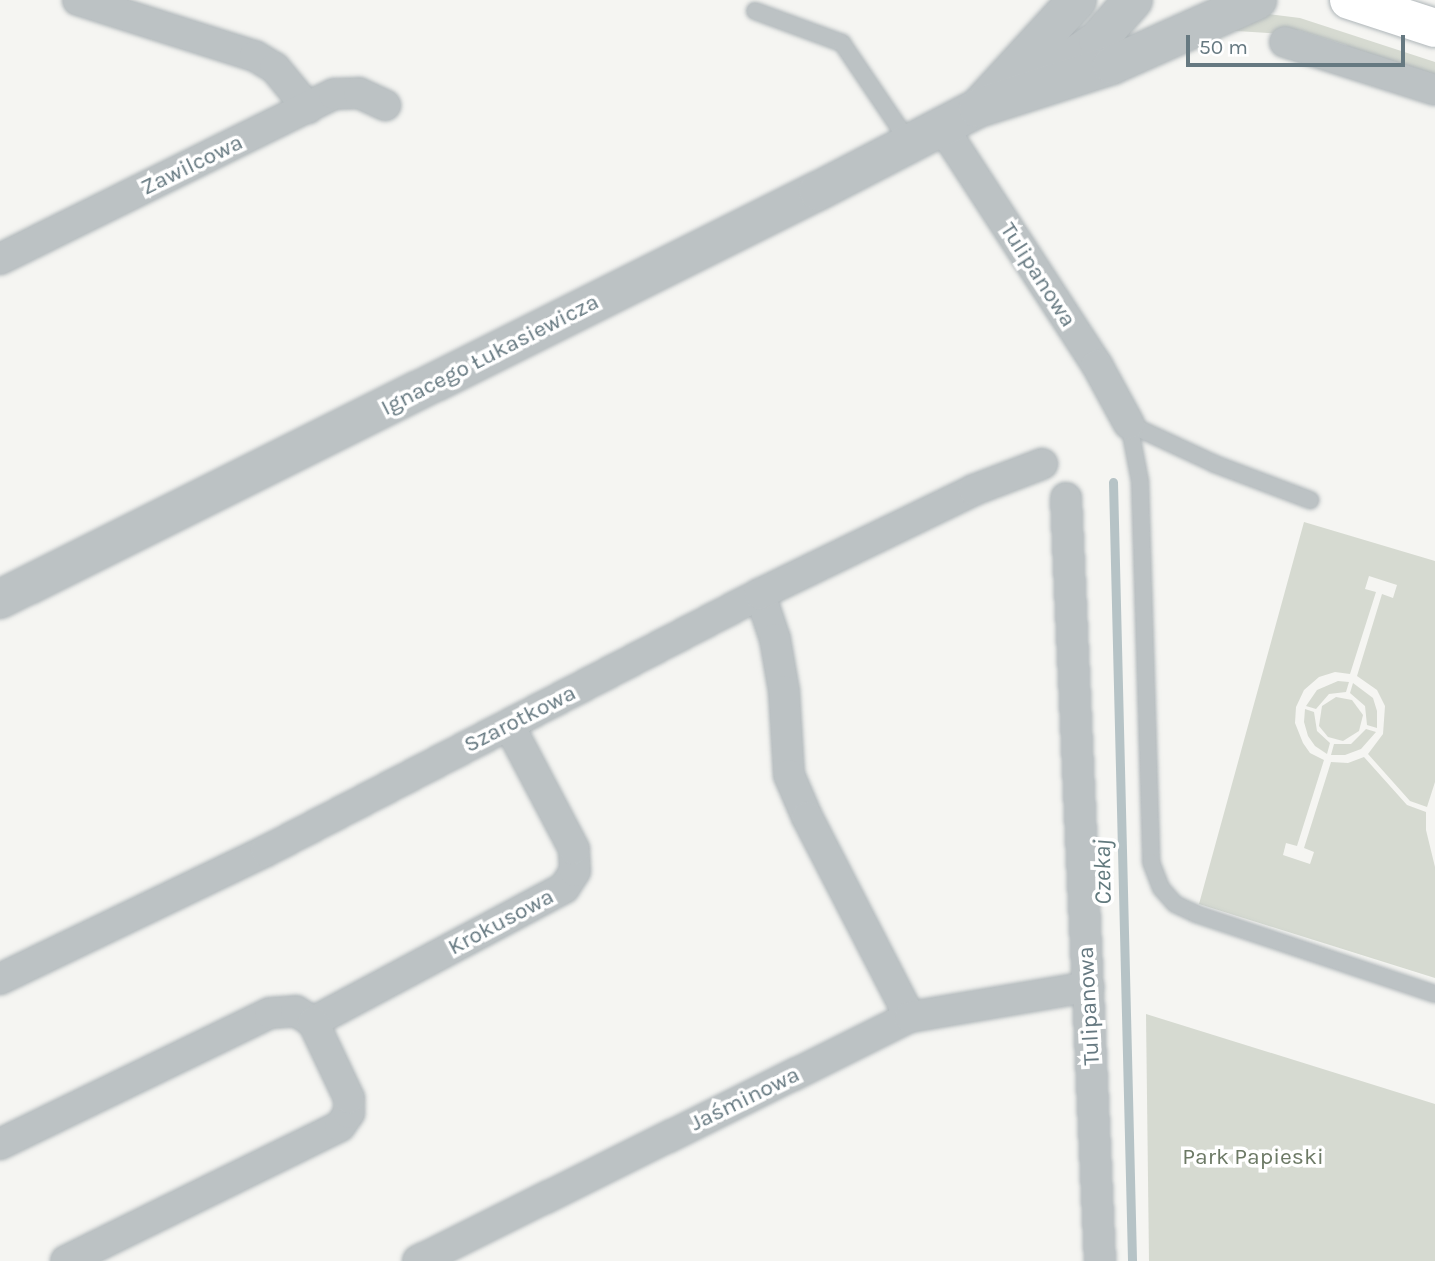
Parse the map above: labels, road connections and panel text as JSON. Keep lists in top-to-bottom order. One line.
{"streets":{"street":["Zawilcowa","Tulipanowa","Ignacego Łukasiewicza","Szarotkowa","Krokusowa","Jaśminowa"]},"crossings":[["Tulipanowa","Ignacego Łukasiewicza"],["Tulipanowa","Jaśminowa"],["Szarotkowa","Krokusowa"]],"water":["Czekaj"],"parks":["Park Papieski"],"scale_bar":"50 m"}
